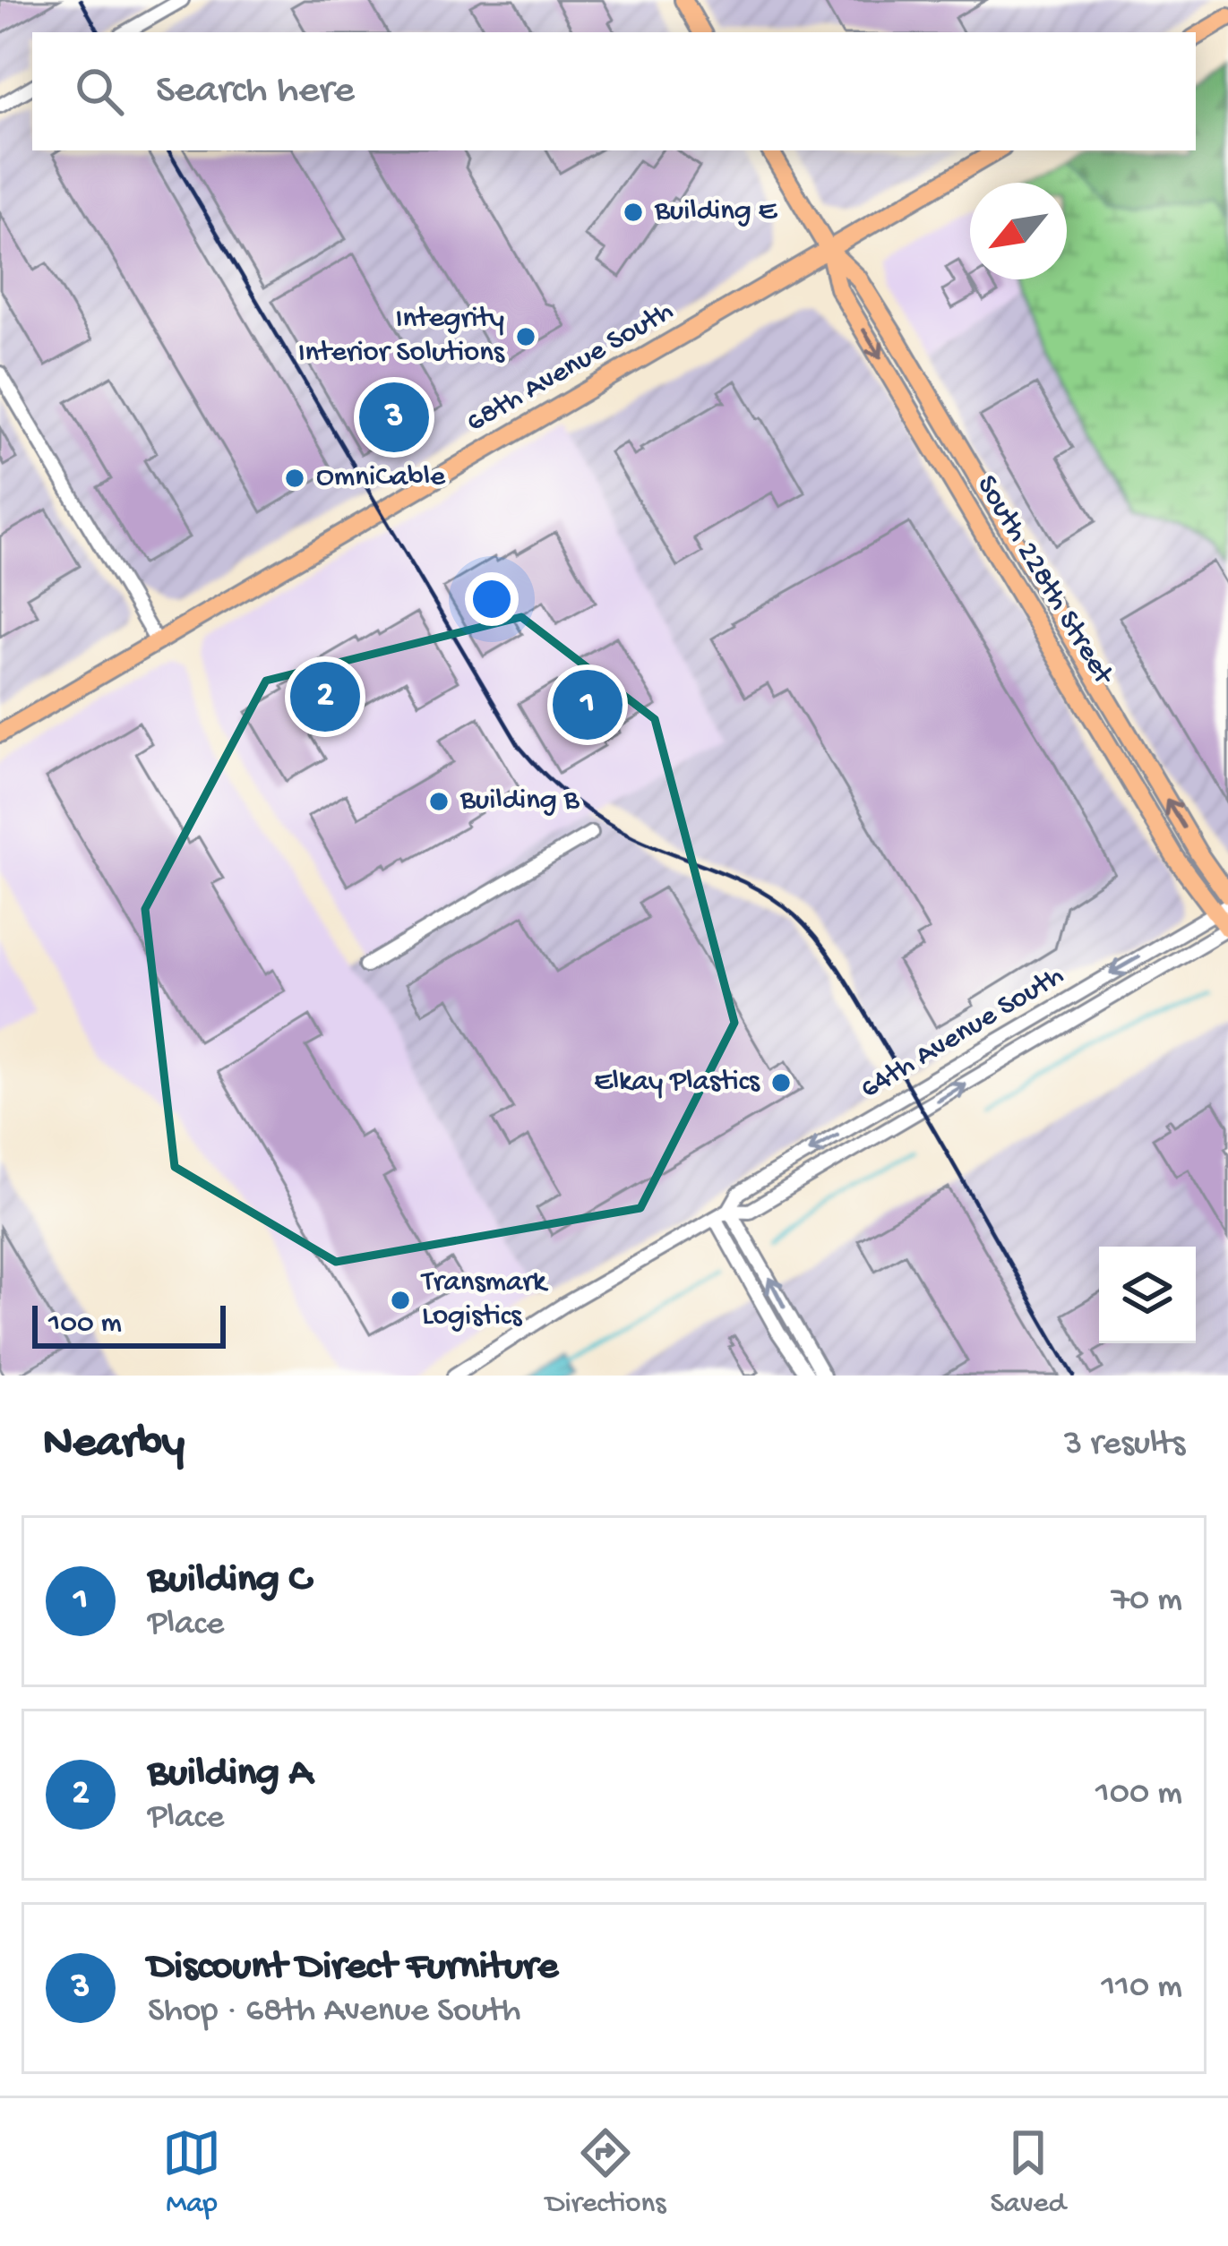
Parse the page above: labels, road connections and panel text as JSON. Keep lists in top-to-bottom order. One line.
{"streets":{"main road":["68th Avenue South","South 228th Street"],"street":["64th Avenue South"]},"crossings":[["68th Avenue South","South 228th Street"],["South 228th Street","64th Avenue South"]],"places":["Building E","Integrity Interior Solutions","OmniCable","Building B","Elkay Plastics","Transmark Logistics"],"scale_bar":"100 m","north":"bottom left","page":{"search":"Search here","pins":["3","2","1"],"scale":"100 m","heading":["Nearby","3 results"],"list":[{"mark":"1","name":"Building C","note":"Place","value":"70 m"},{"mark":"2","name":"Building A","note":"Place","value":"100 m"},{"mark":"3","name":"Discount Direct Furniture","note":"Shop · 68th Avenue South","value":"110 m"}],"nav":["Map","Directions","Saved"]}}
